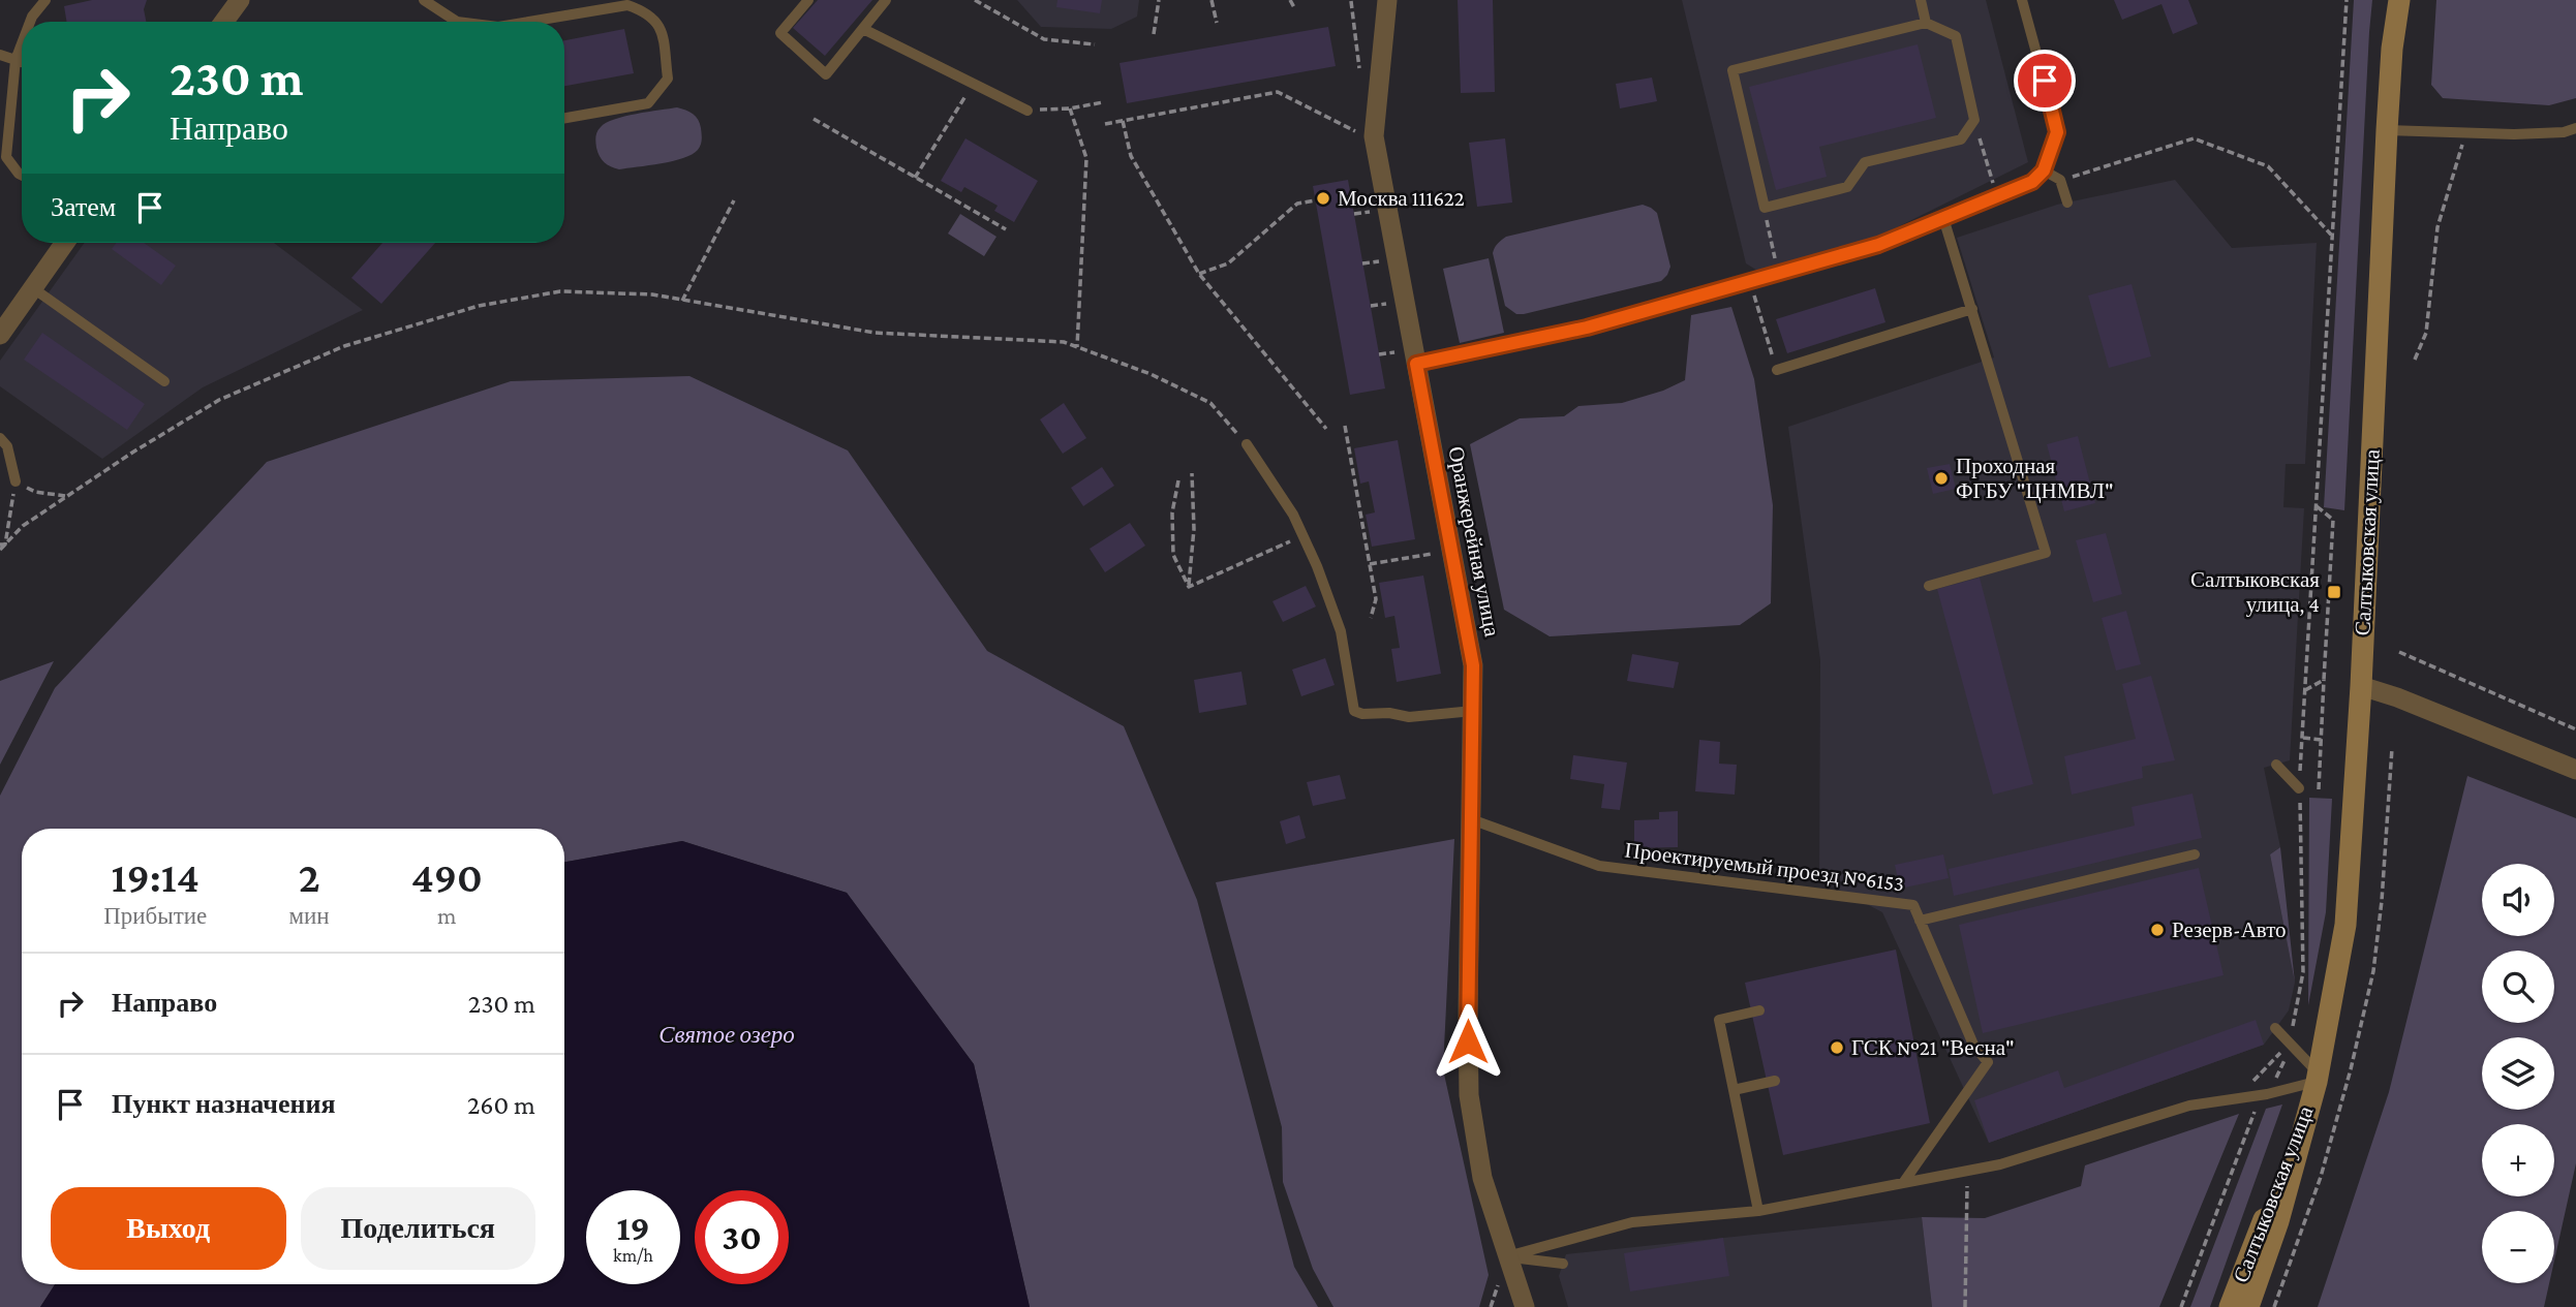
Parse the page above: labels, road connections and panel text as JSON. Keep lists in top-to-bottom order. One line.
{"streets":{"main road":["Салтыковская улица"],"street":["Оранжерейная улица"],"lane":["Проектируемый проезд №6153"]},"crossings":[["Оранжерейная улица","Проектируемый проезд №6153"]],"water":["Святое озеро"],"places":{"other":["Москва 111622","Проходная ФГБУ \"ЦНМВЛ\"","Резерв-Авто","ГСК №21 \"Весна\""],"transit":["Салтыковская улица, 4"]},"page":{"turn":["230 m","Направо"],"then":"Затем","eta":["19:14","Прибытие","2","мин","490","m"],"map_buttons":["+","−"],"list":[{"name":"Направо","value":"230 m"},{"name":"Пункт назначения","value":"260 m"}],"buttons":["Выход","Поделиться"],"speed":"19 km/h","limit":"30"}}
